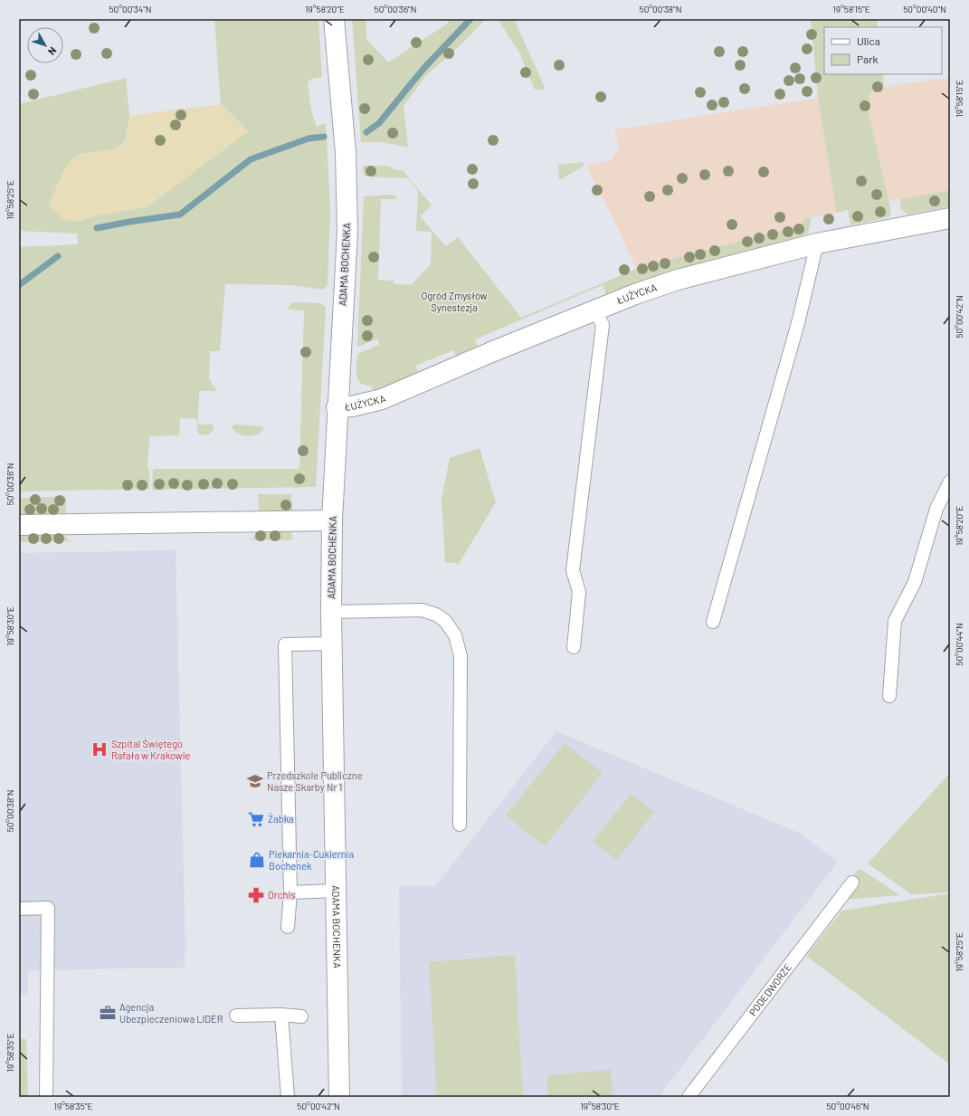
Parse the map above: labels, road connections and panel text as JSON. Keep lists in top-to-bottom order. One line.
{"streets":{"street":["ADAMA BOCHENKA","ŁUŻYCKA"],"lane":["PODEDWORZE"]},"crossings":[["ADAMA BOCHENKA","ŁUŻYCKA"]],"parks":["Ogród Zmysłów Synestezja"],"places":{"hospital":["Szpital Świętego Rafała w Krakowie"],"school or university":["Przedszkole Publiczne Nasze Skarby Nr 1"],"supermarket":["Żabka"],"shop":["Piekarnia-Cukiernia Bochenek"],"pharmacy":["Orchis"],"office":["Agencja Ubezpieczeniowa LIDER"]},"legend":["Ulica","Park"],"north":"bottom right","coordinates":["50°00'34\"N","19°58'20\"E","50°00'36\"N","50°00'38\"N","19°58'15\"E","50°00'40\"N","19°58'25\"E","50°00'42\"N","19°58'30\"E","50°00'44\"N","19°58'35\"E","50°00'46\"N"]}
